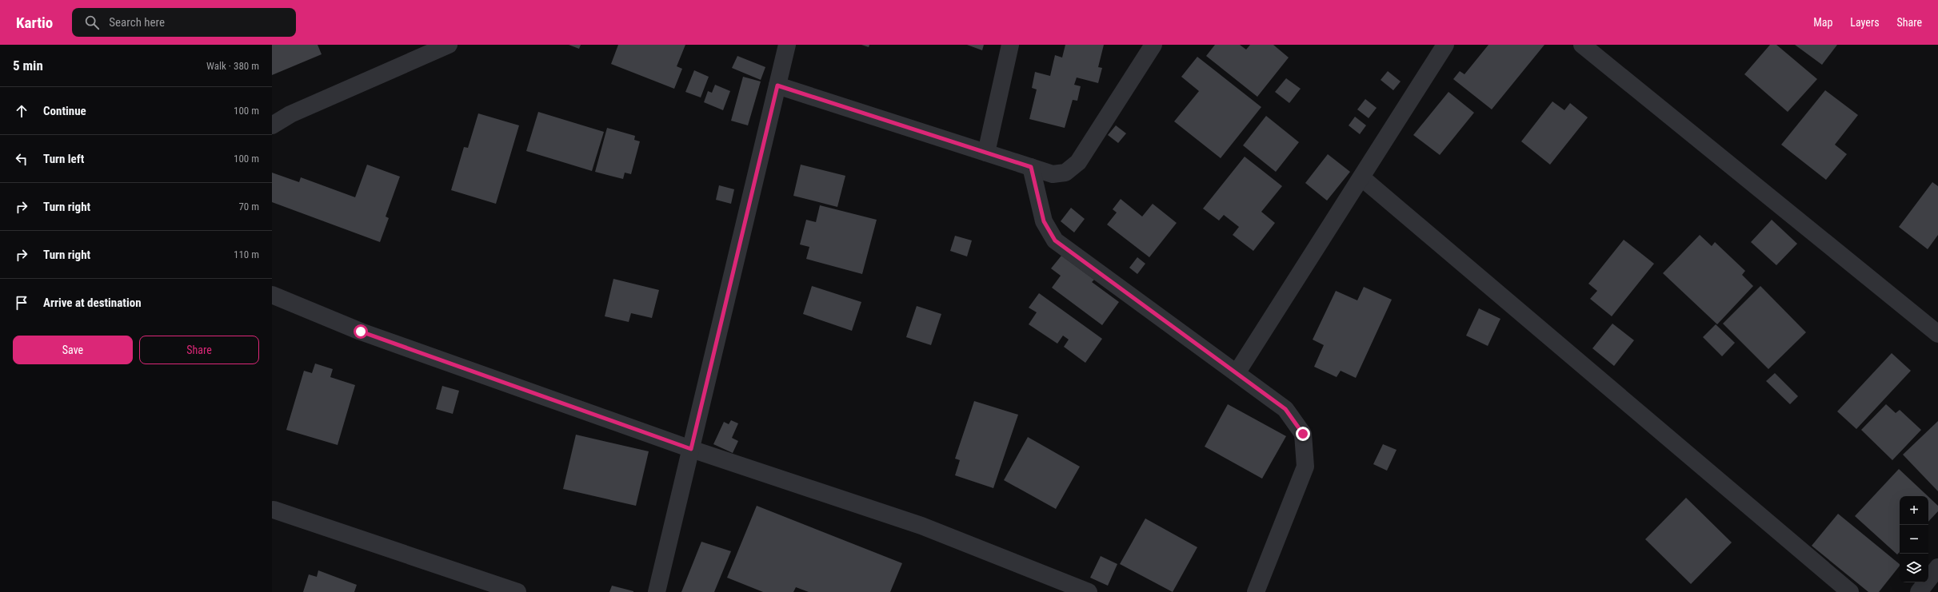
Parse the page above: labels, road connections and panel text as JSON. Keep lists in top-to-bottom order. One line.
{"page":{"header":"Kartio","search":"Search here","nav":["Map","Layers","Share"],"heading":["5 min","Walk · 380 m"],"list":[["Continue","100 m"],["Turn left","100 m"],["Turn right","70 m"],["Turn right","110 m"],"Arrive at destination"],"buttons":["Save","Share"],"map_buttons":["+","−"]}}
